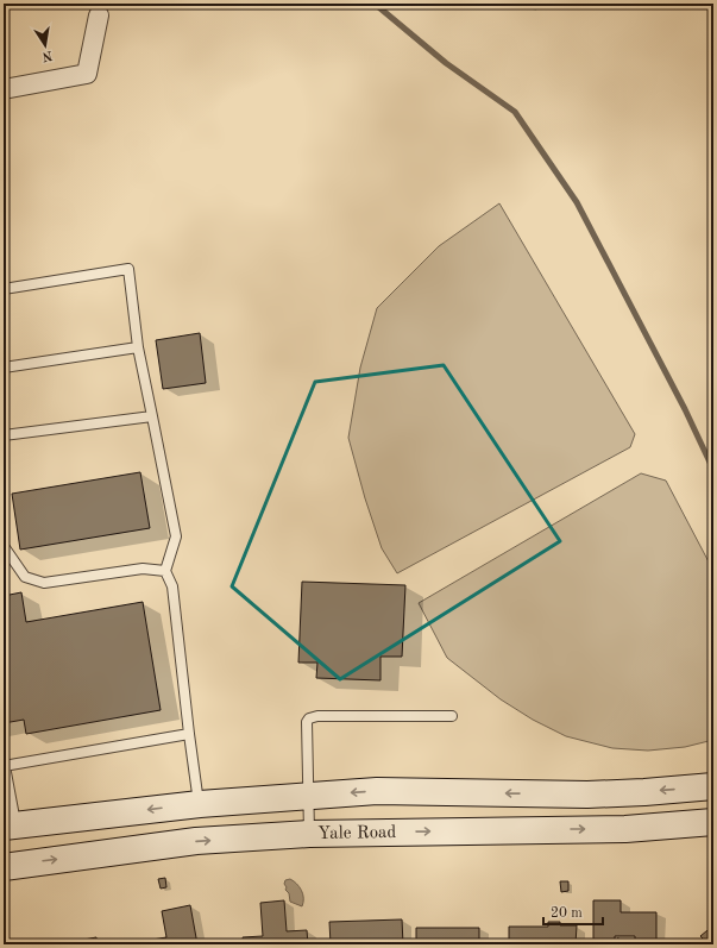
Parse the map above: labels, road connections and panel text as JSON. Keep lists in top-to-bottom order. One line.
{"streets":{"main road":["Yale Road"]},"scale_bar":"20 m","north":"bottom"}
